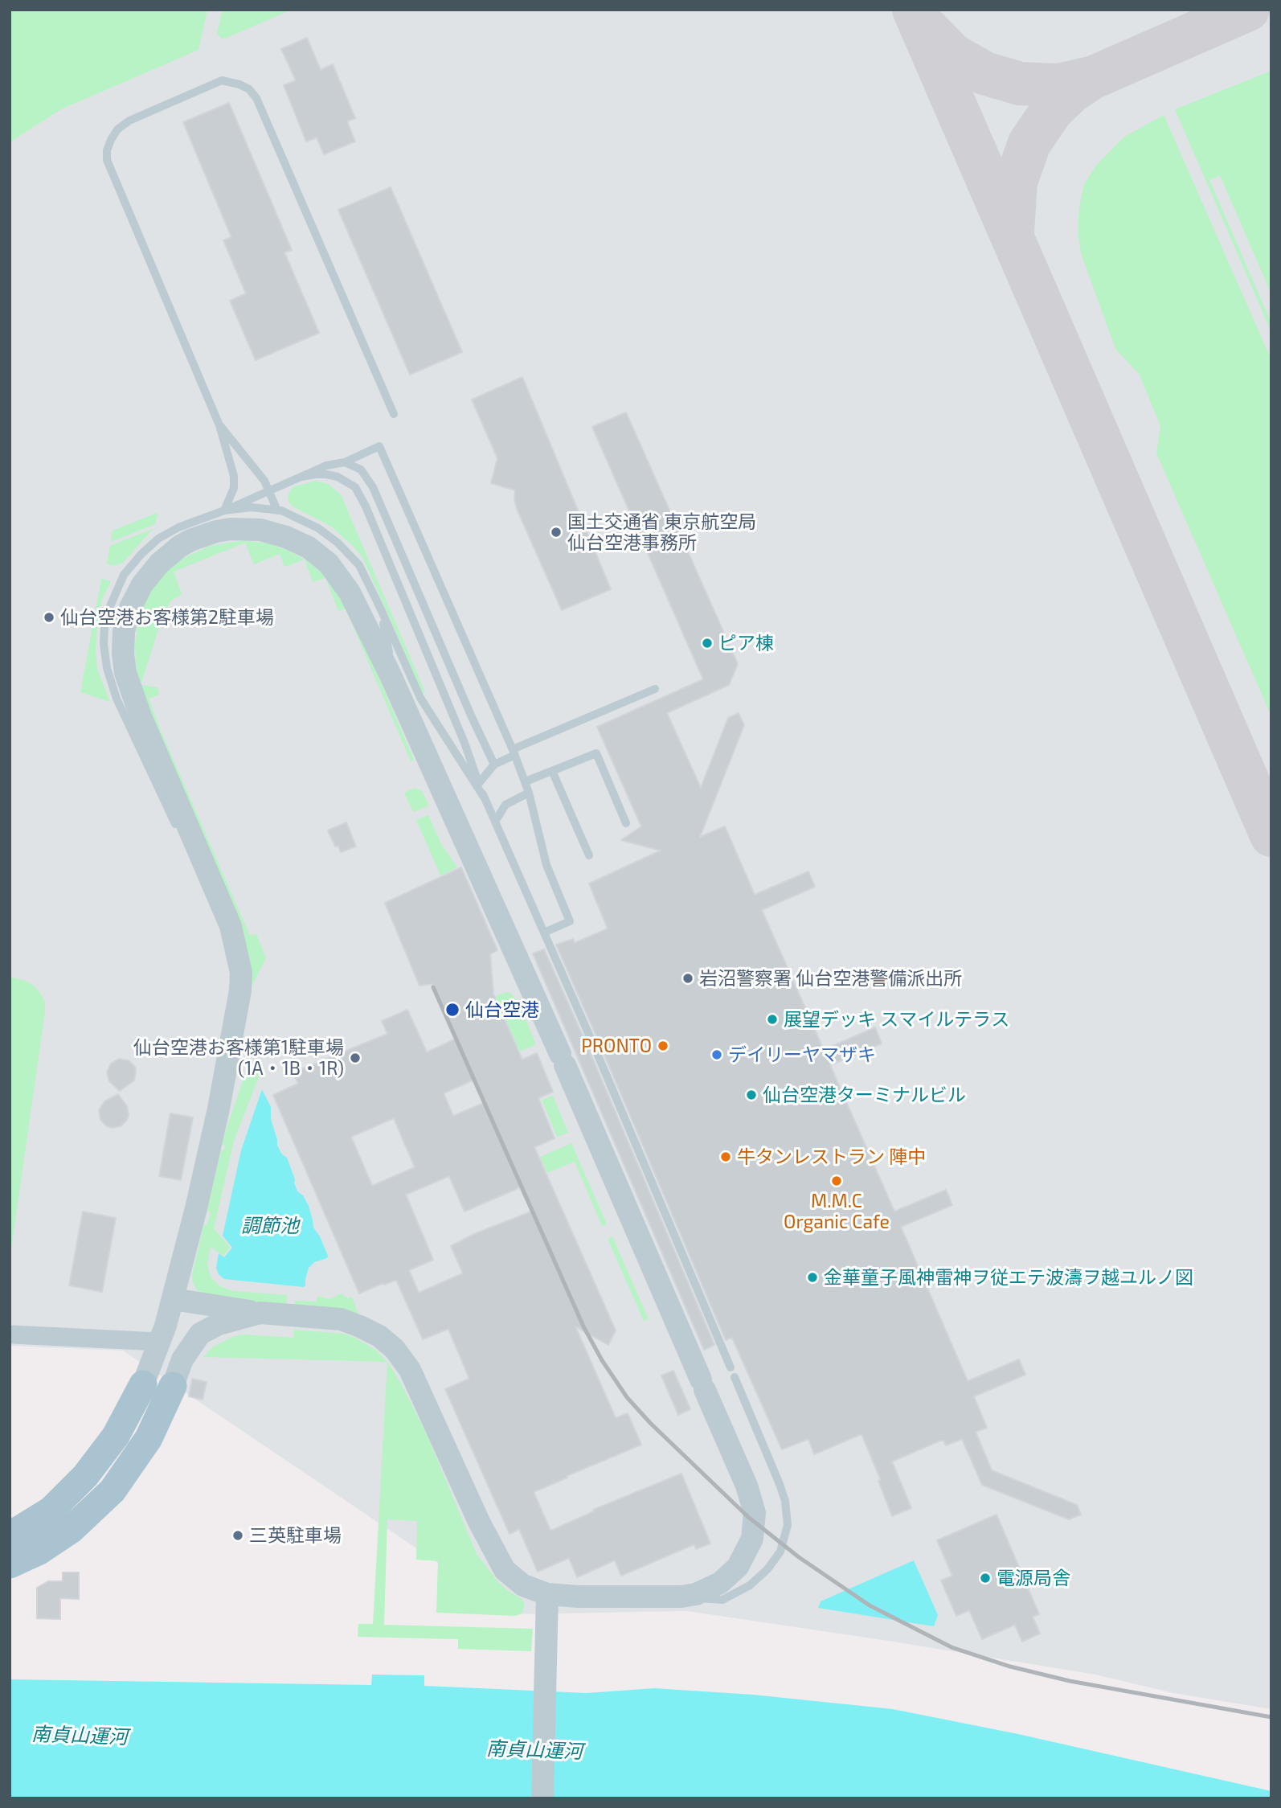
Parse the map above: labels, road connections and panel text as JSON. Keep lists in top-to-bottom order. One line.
{"water":["調節池","南貞山運河"],"places":["国土交通省 東京航空局 仙台空港事務所","仙台空港お客様第2駐車場","ピア棟","岩沼警察署 仙台空港警備派出所","仙台空港","展望デッキ スマイルテラス","PRONTO","デイリーヤマザキ","仙台空港お客様第1駐車場 (1A・1B・1R)","仙台空港ターミナルビル","牛タンレストラン 陣中","M.M.C Organic Cafe","金華童子風神雷神ヲ従エテ波濤ヲ越ユルノ図","三英駐車場","電源局舎"]}
